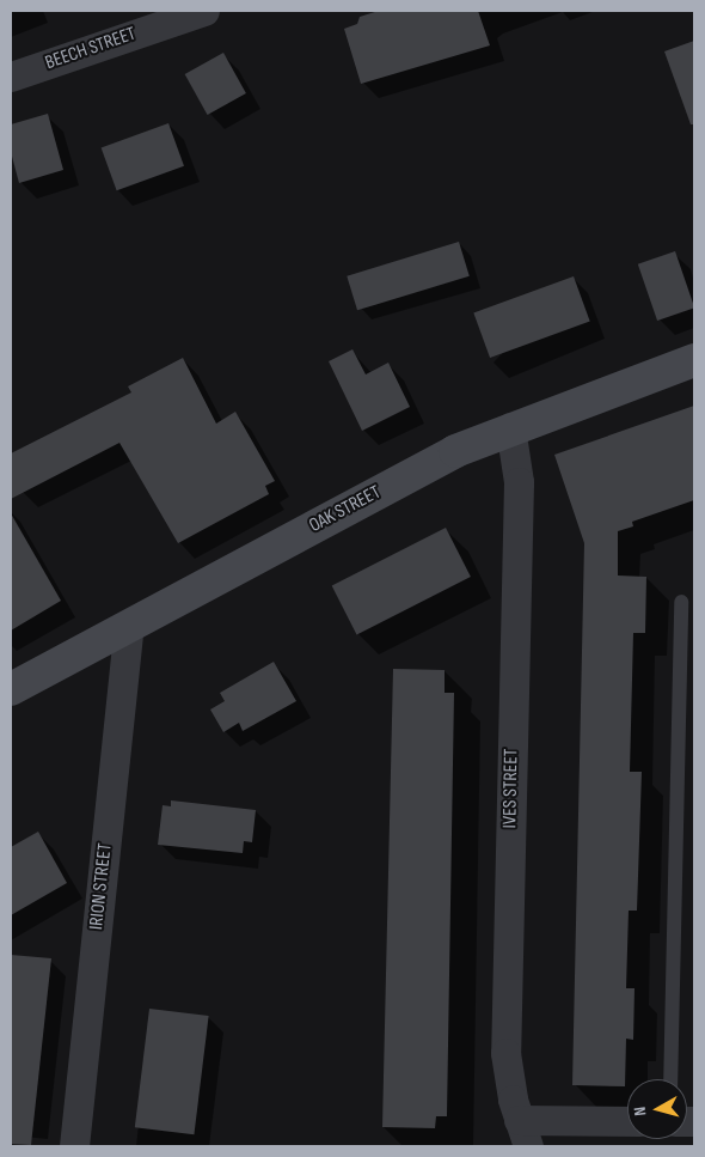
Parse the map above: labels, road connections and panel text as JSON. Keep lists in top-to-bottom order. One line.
{"streets":{"street":["BEECH STREET","OAK STREET","IVES STREET","IRION STREET"]},"crossings":[["OAK STREET","IVES STREET"],["OAK STREET","IRION STREET"]],"north":"left"}
